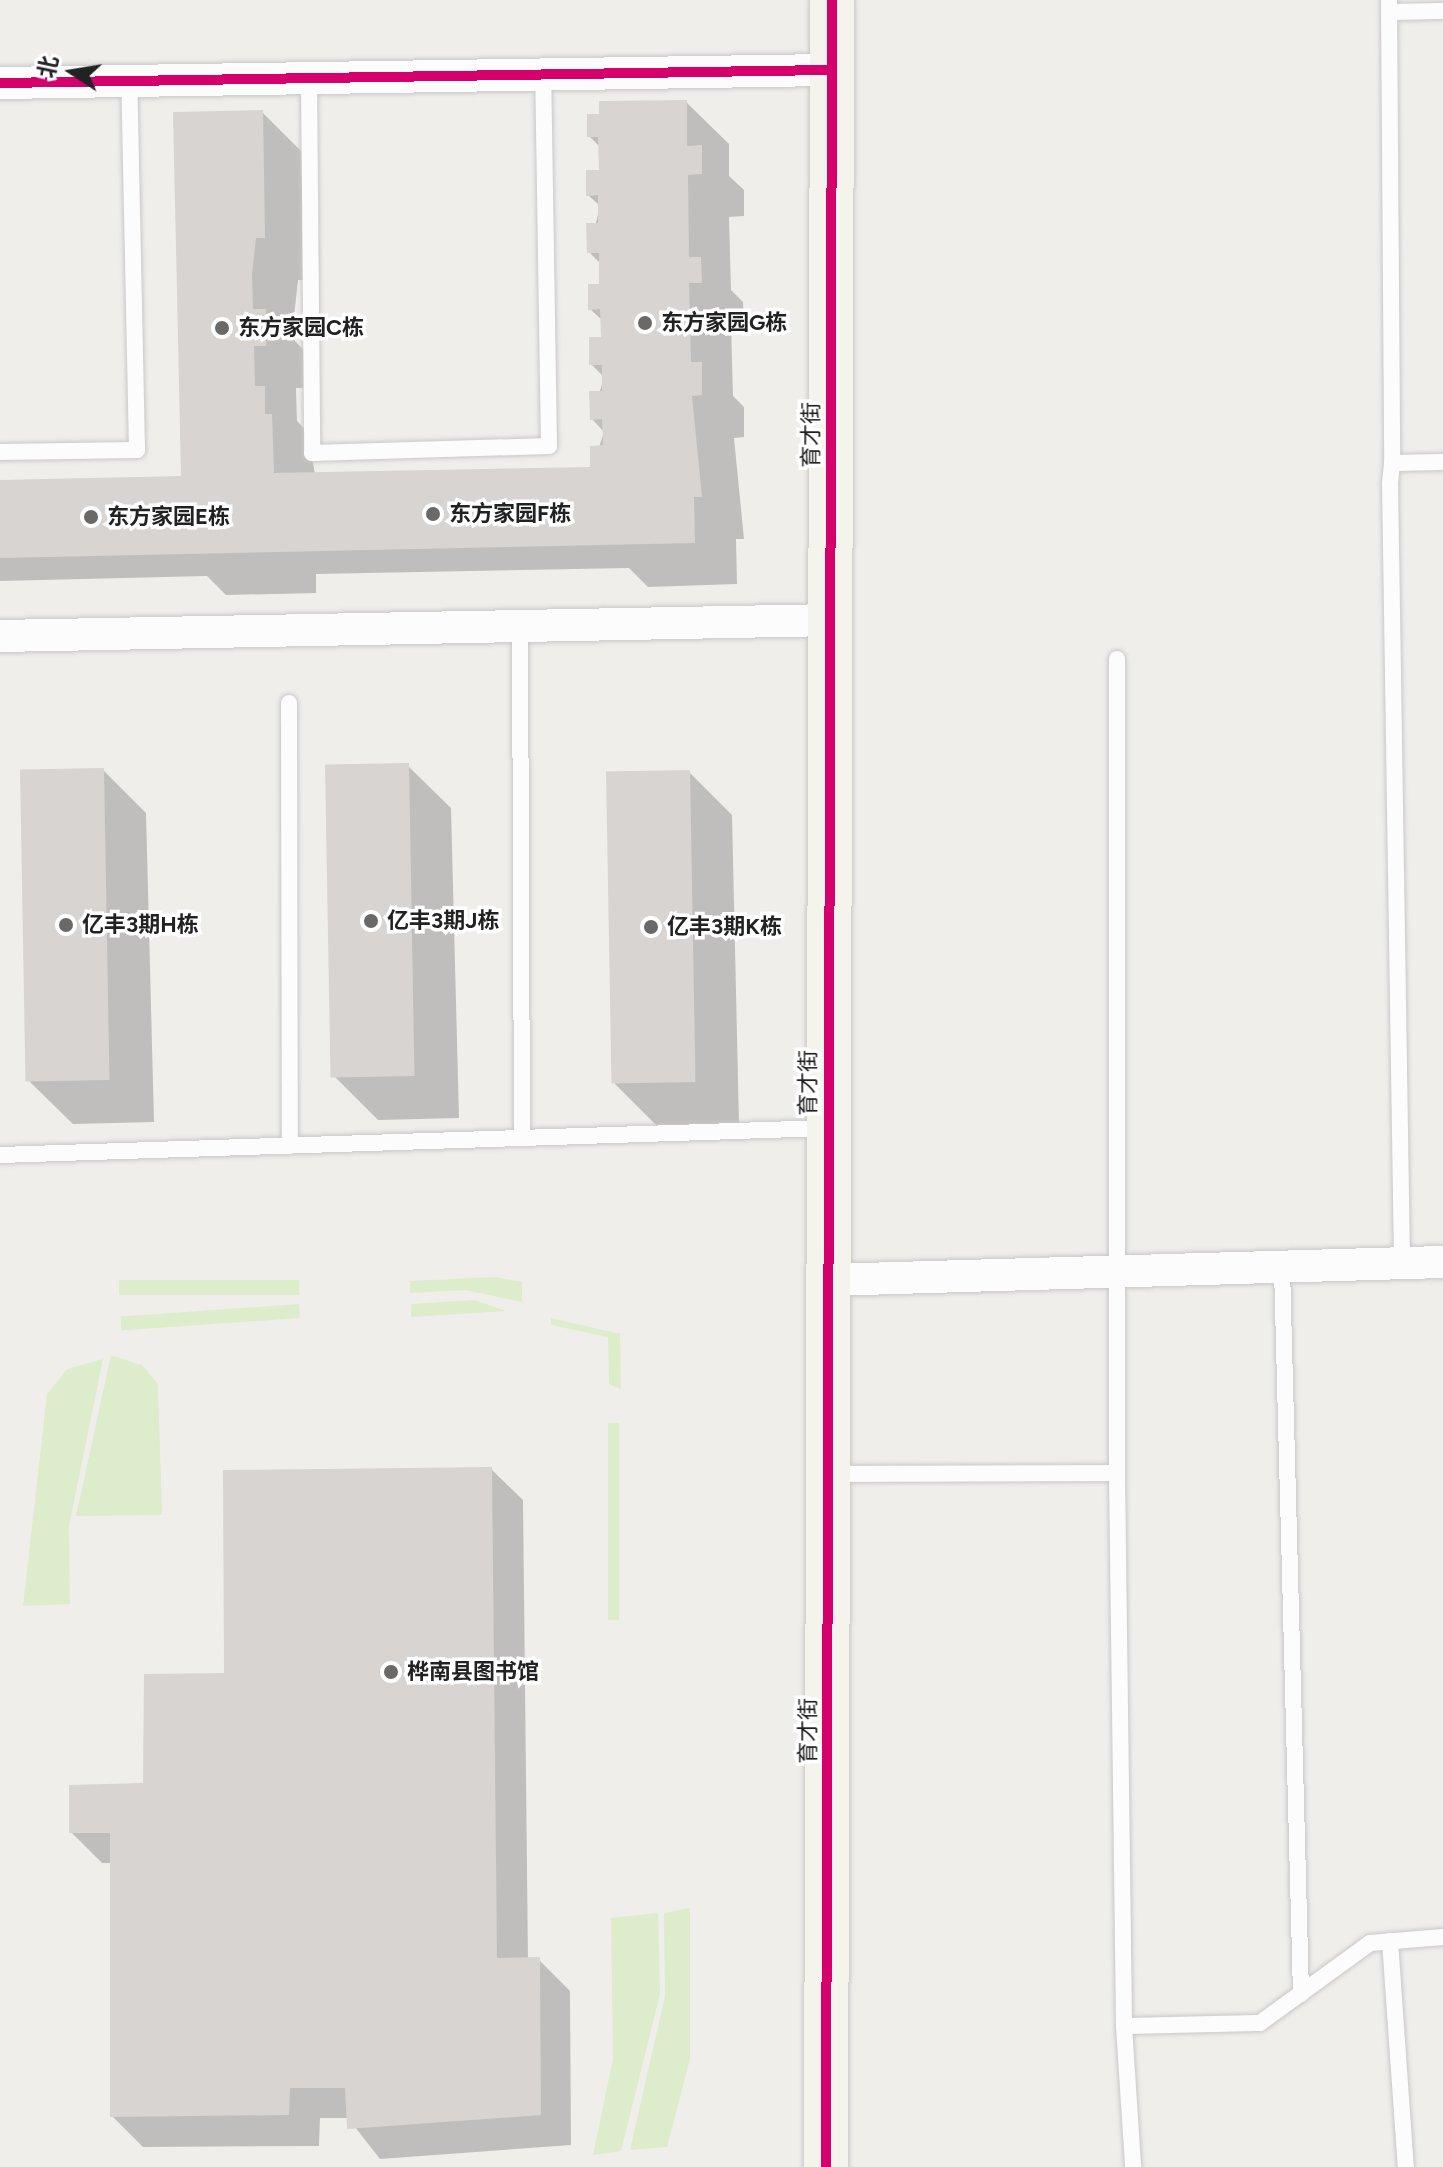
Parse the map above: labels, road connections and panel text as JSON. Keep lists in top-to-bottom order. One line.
{"streets":{"street":["育才街"]},"places":["东方家园G栋","东方家园C栋","东方家园F栋","东方家园E栋","亿丰3期J栋","亿丰3期H栋","亿丰3期K栋","桦南县图书馆"],"north":"left"}
